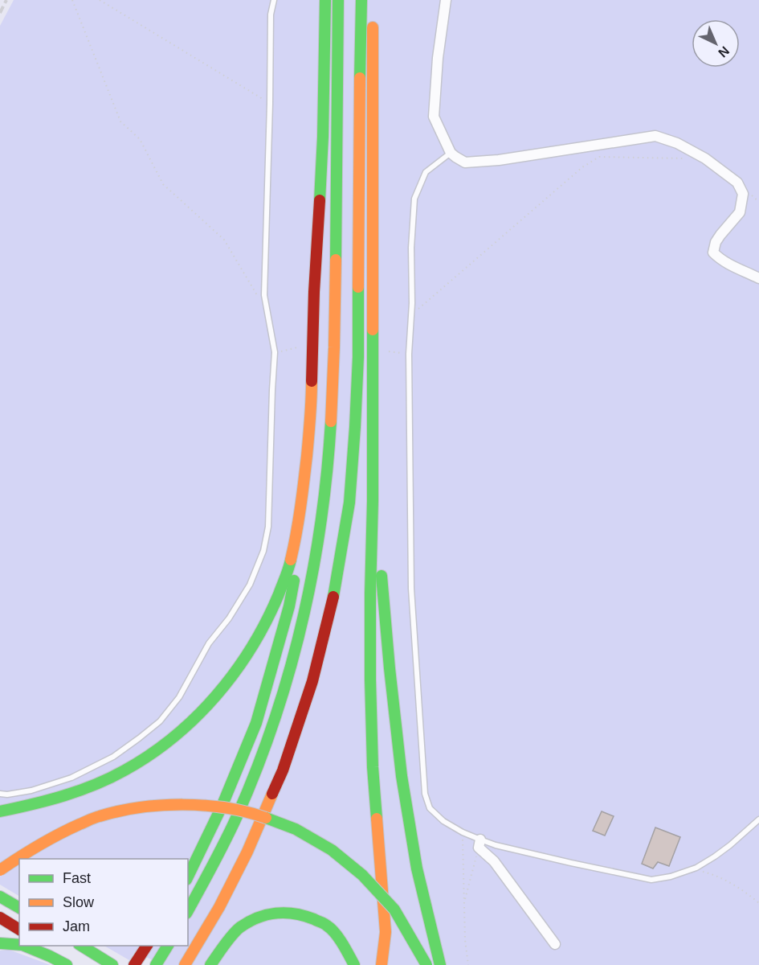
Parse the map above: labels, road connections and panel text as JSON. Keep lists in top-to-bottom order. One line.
{"legend":["Fast","Slow","Jam"],"north":"bottom right"}
